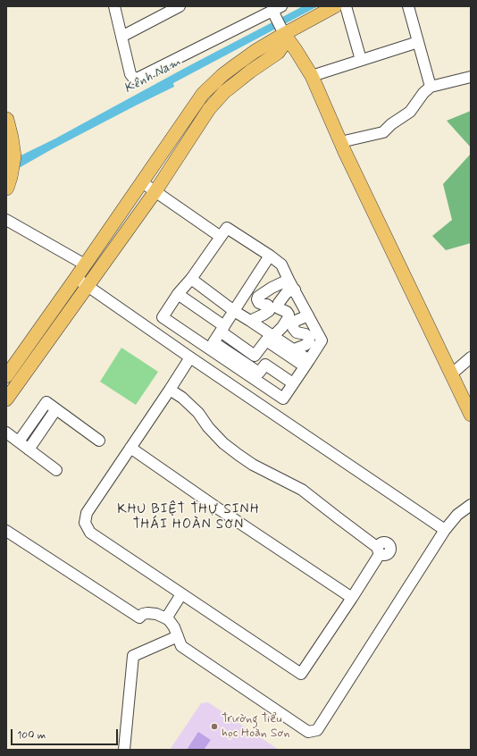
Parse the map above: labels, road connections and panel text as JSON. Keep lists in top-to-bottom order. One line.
{"districts":["KHU BIỆT THỰ SINH THÁI HOÀN SƠN"],"water":["Kênh Nam"],"places":["Trường Tiểu học Hoàn Sơn"],"scale_bar":"100 m"}
